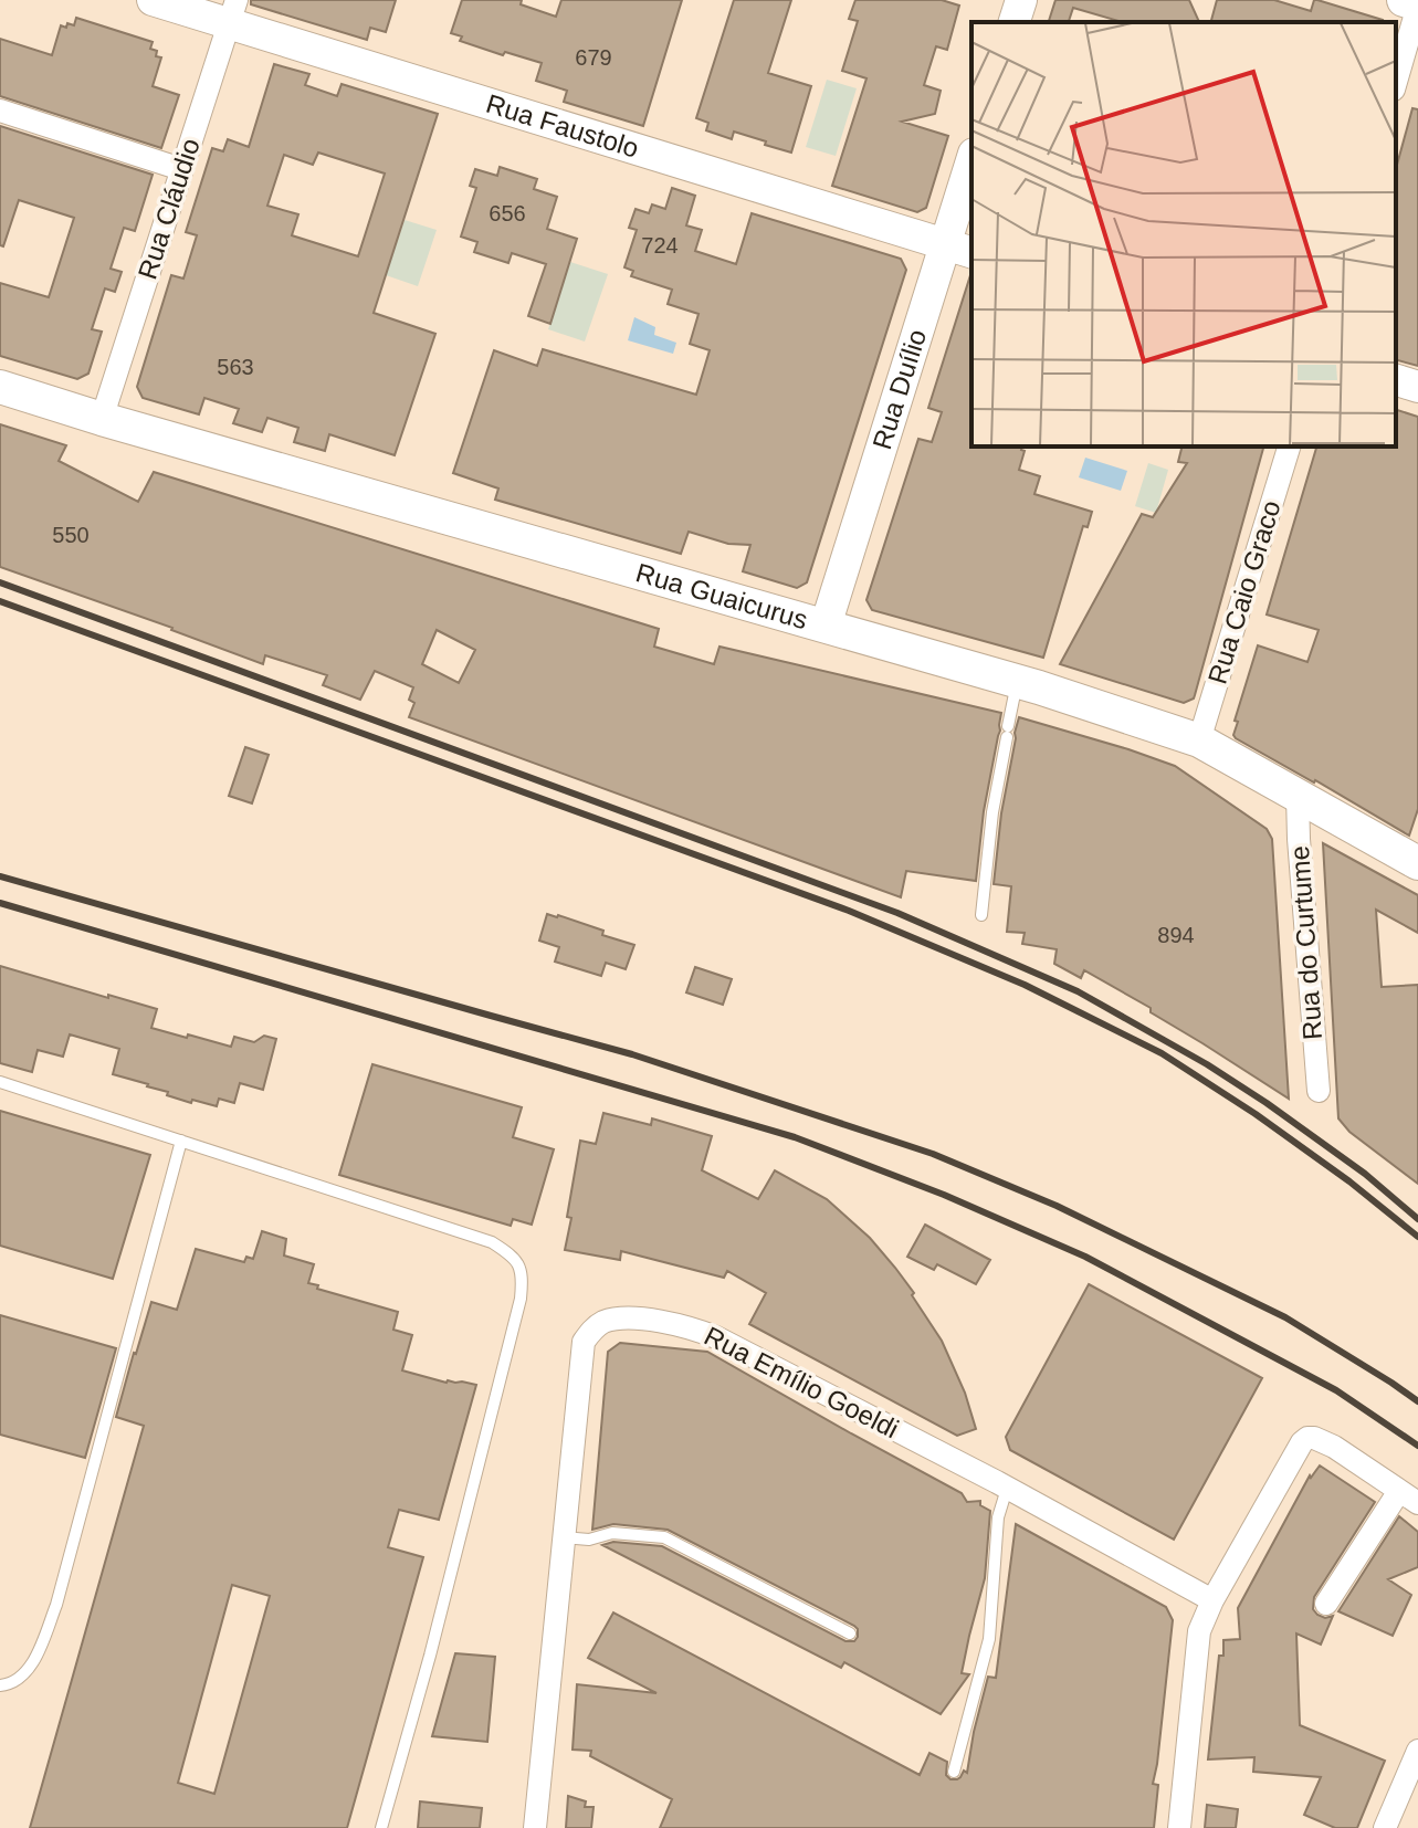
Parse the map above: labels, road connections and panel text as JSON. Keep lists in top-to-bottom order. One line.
{"streets":{"main road":["Rua Guaicurus"],"street":["Rua Faustolo","Rua Cláudio","Rua Duílio","Rua Caio Graco","Rua do Curtume","Rua Emílio Goeldi"]},"crossings":[["Rua Faustolo","Rua Cláudio"],["Rua Faustolo","Rua Duílio"],["Rua Cláudio","Rua Guaicurus"],["Rua Duílio","Rua Guaicurus"],["Rua Caio Graco","Rua Guaicurus"],["Rua Guaicurus","Rua do Curtume"]],"house_numbers":["679","656","724","563","550","894"]}
